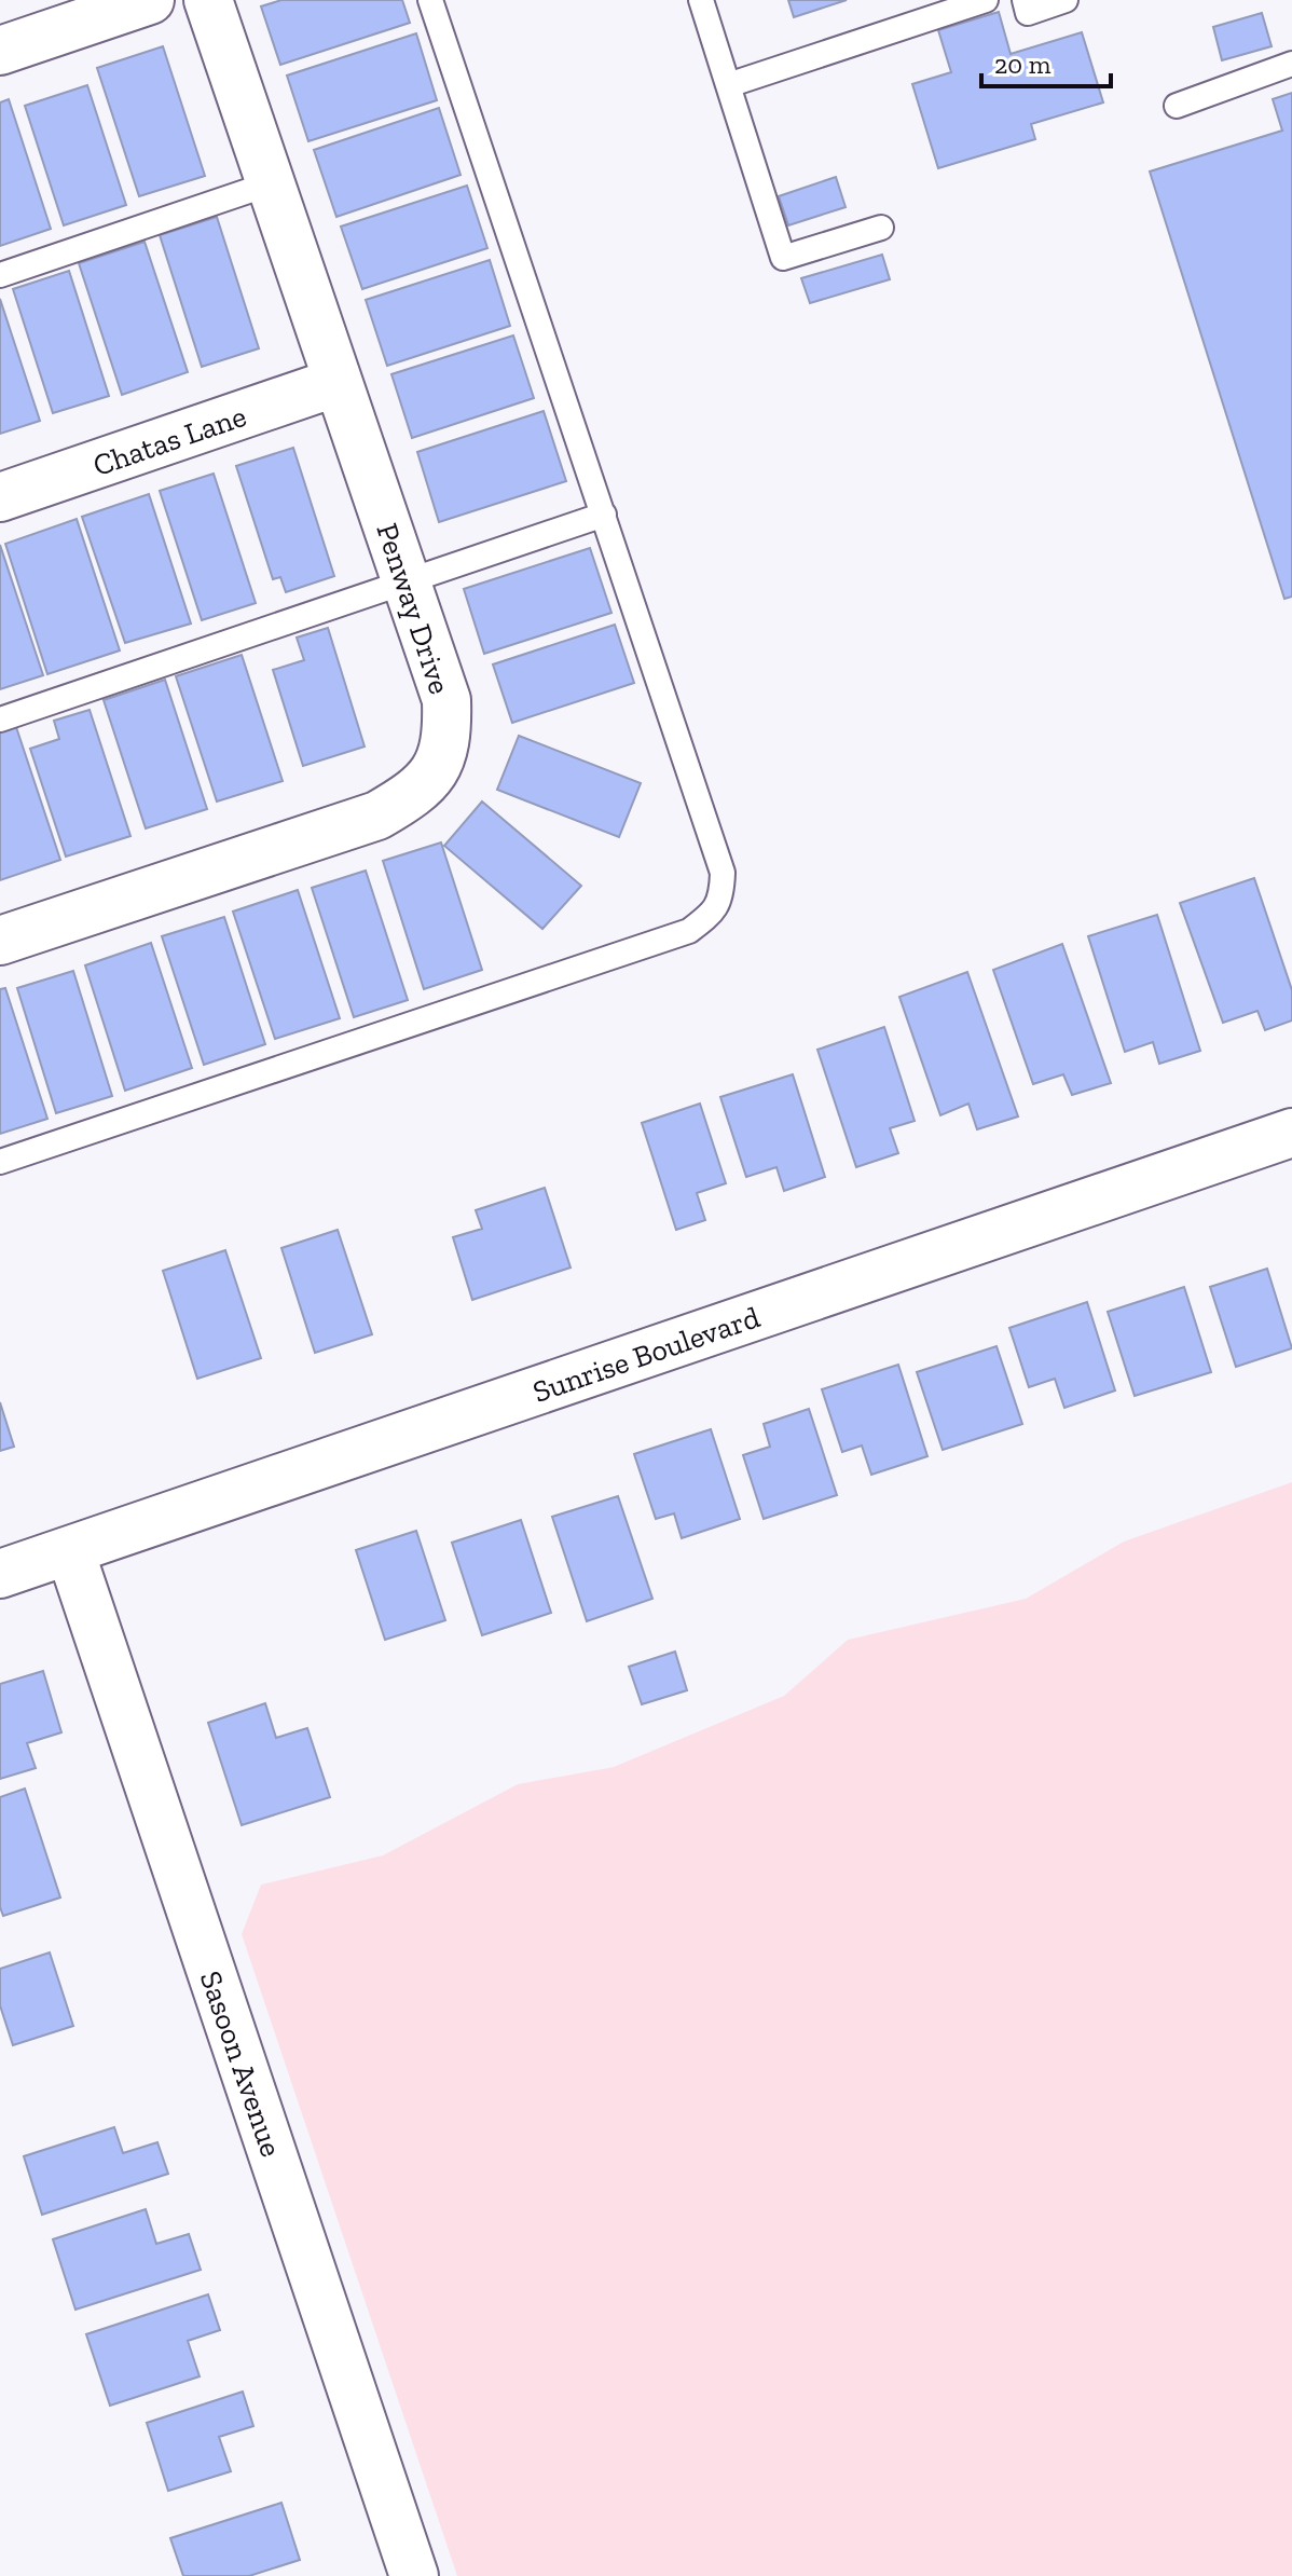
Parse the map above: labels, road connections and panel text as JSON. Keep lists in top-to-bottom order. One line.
{"streets":{"street":["Chatas Lane","Penway Drive","Sunrise Boulevard","Sasoon Avenue"]},"crossings":[["Chatas Lane","Penway Drive"],["Sunrise Boulevard","Sasoon Avenue"]],"scale_bar":"20 m"}
